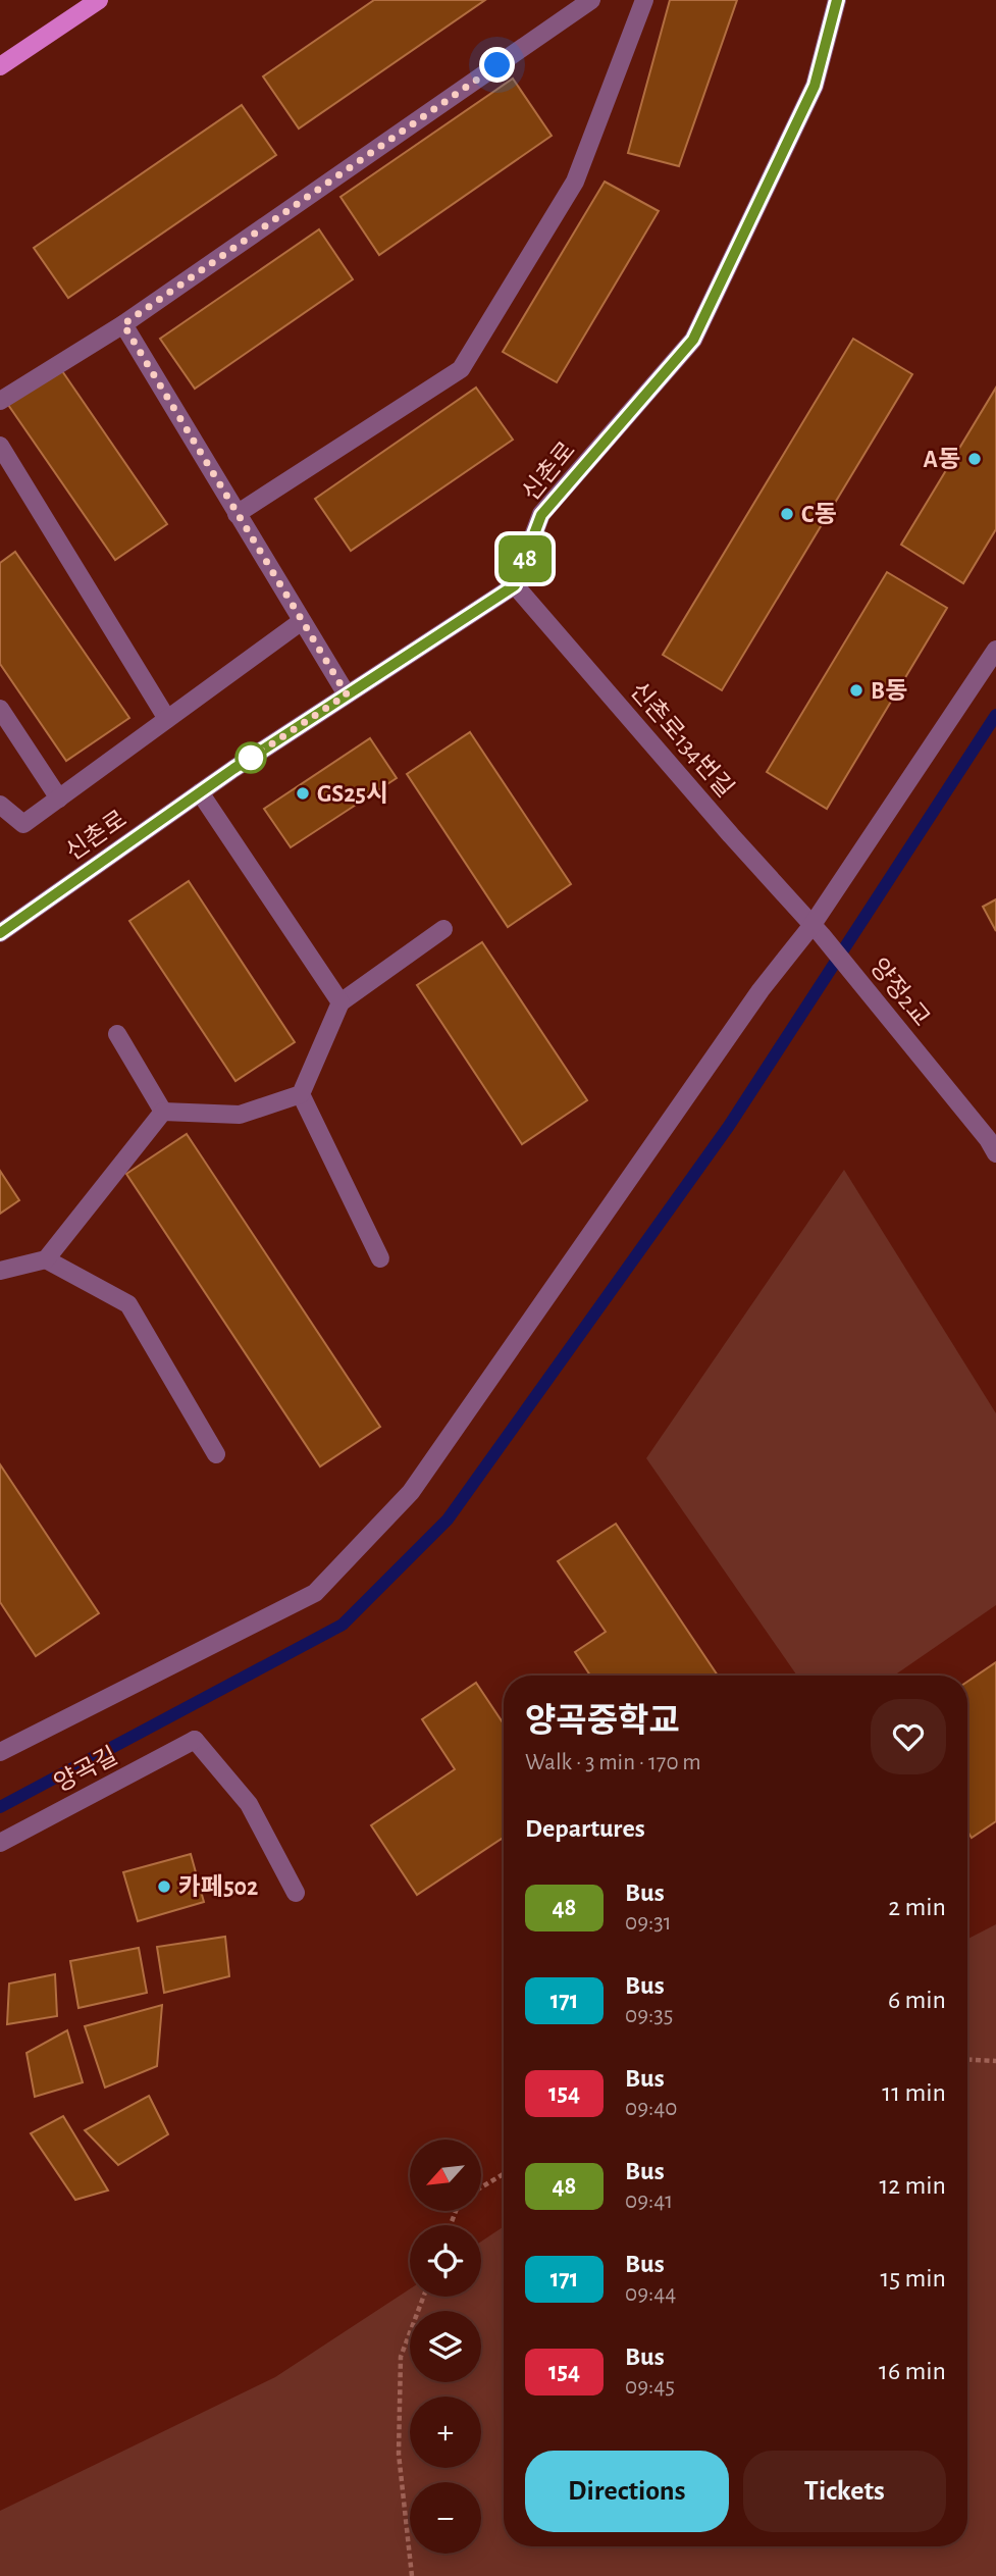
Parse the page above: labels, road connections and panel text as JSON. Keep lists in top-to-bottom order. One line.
{"streets":{"street":["신촌로","신촌로134번길","양정2교","양곡길"]},"crossings":[["신촌로","신촌로134번길"],["신촌로134번길","양정2교"]],"places":["A동","C동","B동","GS25시","카페502"],"lines":["bus line 48"],"north":"bottom left","page":{"on_map":"48","heading":[["양곡중학교","Walk · 3 min · 170 m"],"Departures"],"list":[{"mark":"48","name":"Bus","note":"09:31","value":"2 min"},{"mark":"171","name":"Bus","note":"09:35","value":"6 min"},{"mark":"154","name":"Bus","note":"09:40","value":"11 min"},{"mark":"48","name":"Bus","note":"09:41","value":"12 min"},{"mark":"171","name":"Bus","note":"09:44","value":"15 min"},{"mark":"154","name":"Bus","note":"09:45","value":"16 min"}],"map_buttons":["+","−"],"buttons":["Directions","Tickets"]}}
